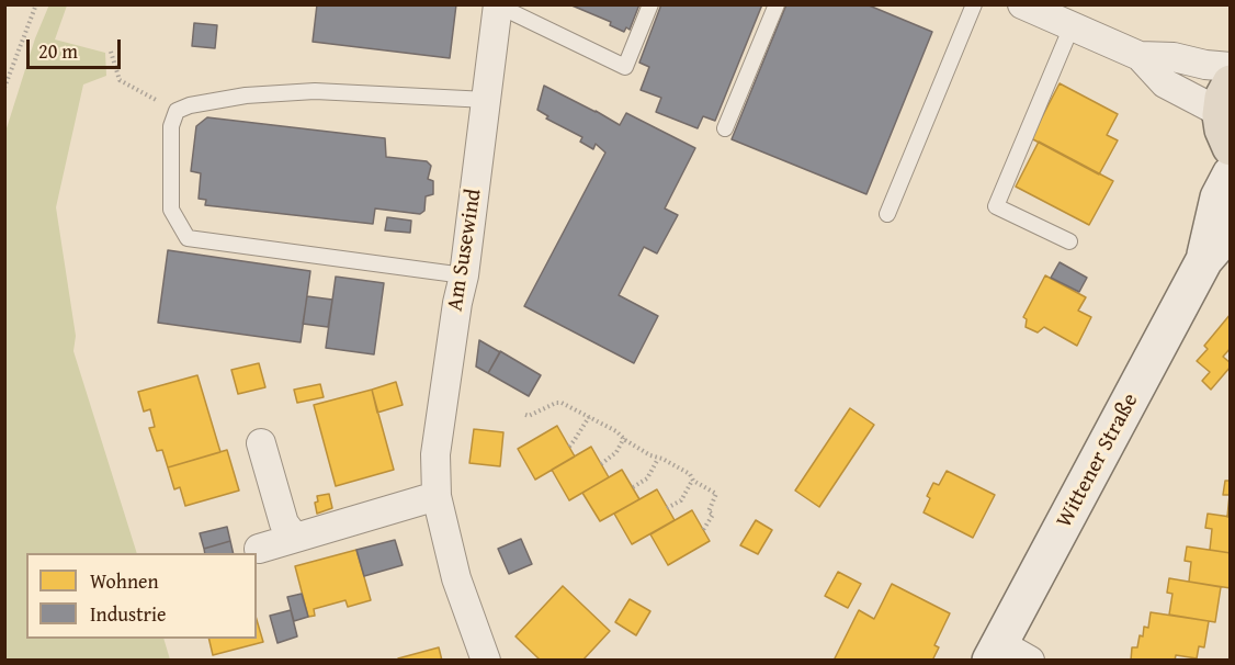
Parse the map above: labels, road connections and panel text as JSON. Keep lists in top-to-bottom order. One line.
{"streets":{"main road":["Wittener Straße"],"street":["Am Susewind"]},"legend":["Wohnen","Industrie"],"scale_bar":"20 m"}
